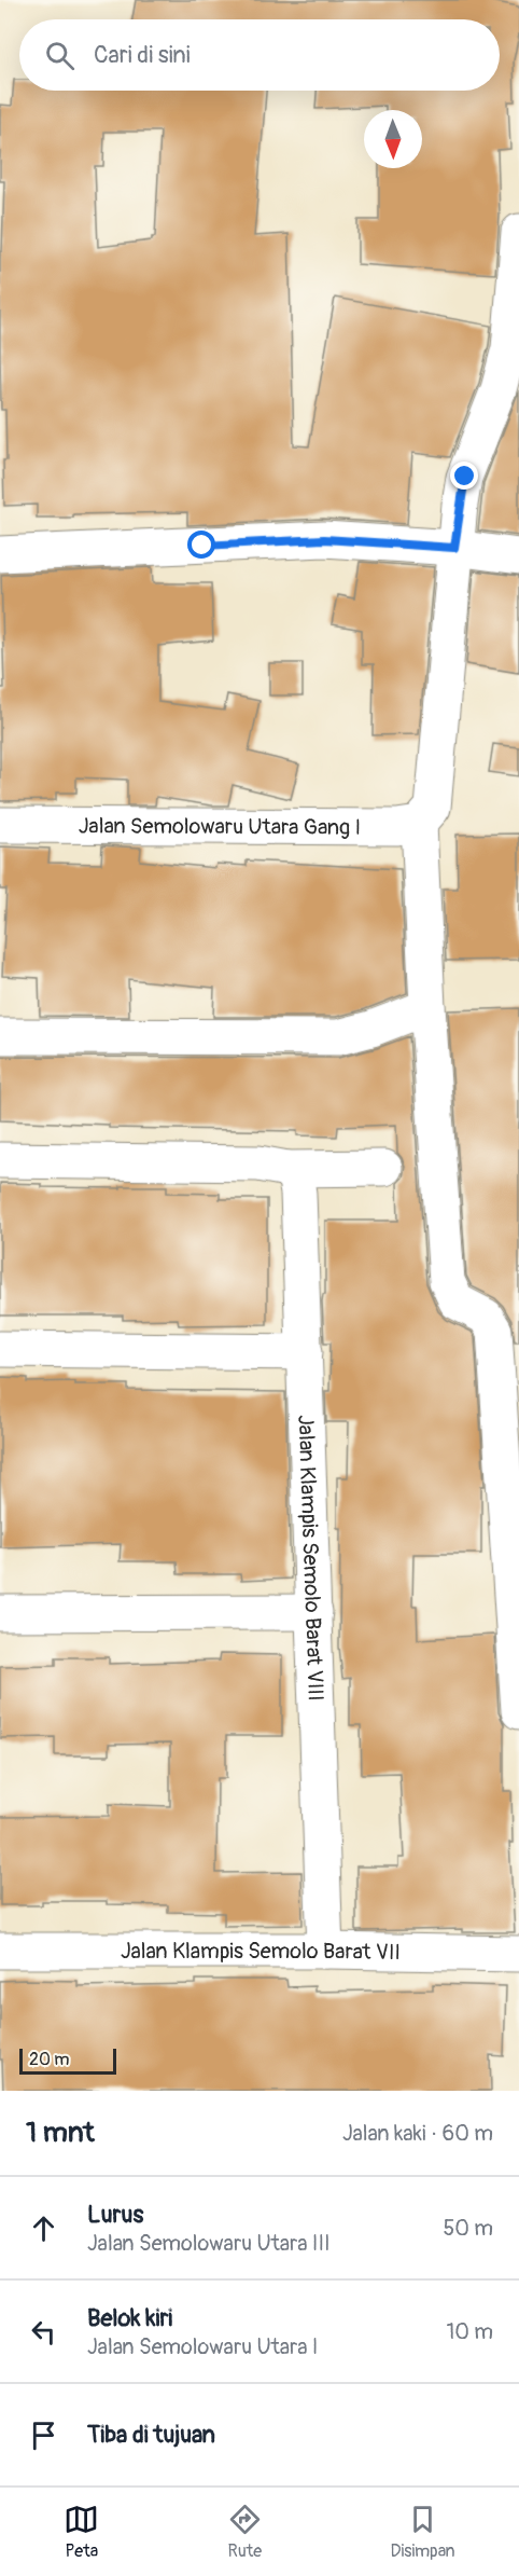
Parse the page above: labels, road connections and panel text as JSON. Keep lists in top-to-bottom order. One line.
{"streets":{"street":["Jalan Semolowaru Utara Gang I","Jalan Klampis Semolo Barat VIII","Jalan Klampis Semolo Barat VII"]},"crossings":[["Jalan Klampis Semolo Barat VIII","Jalan Klampis Semolo Barat VII"]],"scale_bar":"20 m","north":"bottom","page":{"search":"Cari di sini","scale":"20 m","heading":["1 mnt","Jalan kaki · 60 m"],"list":[["Lurus","Jalan Semolowaru Utara III","50 m"],["Belok kiri","Jalan Semolowaru Utara I","10 m"],"Tiba di tujuan"],"nav":["Peta","Rute","Disimpan"]}}
